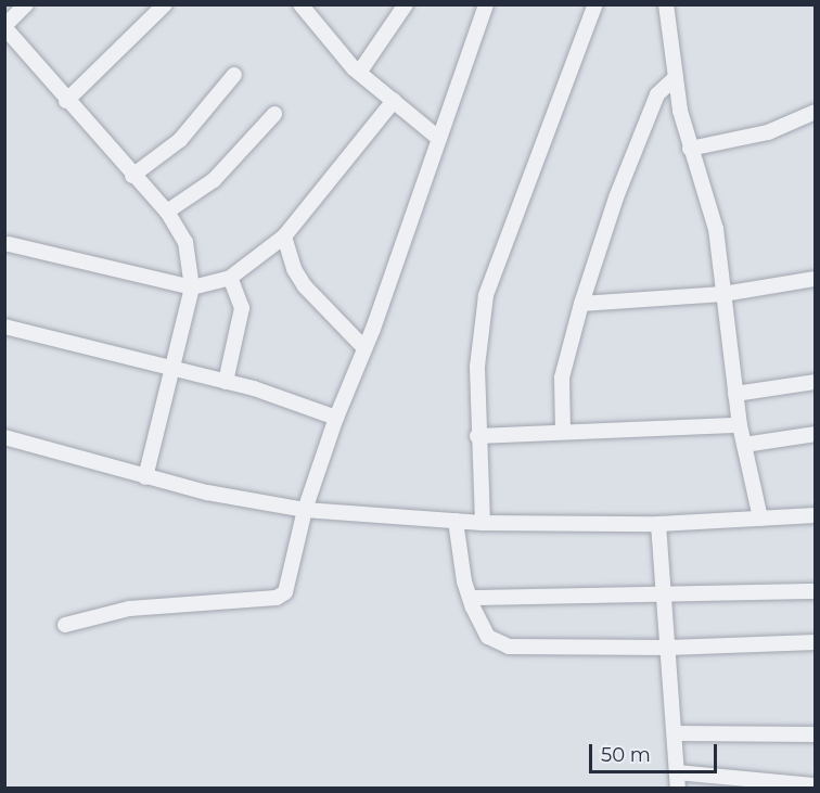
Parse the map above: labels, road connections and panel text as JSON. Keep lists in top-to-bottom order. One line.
{"scale_bar":"50 m"}
